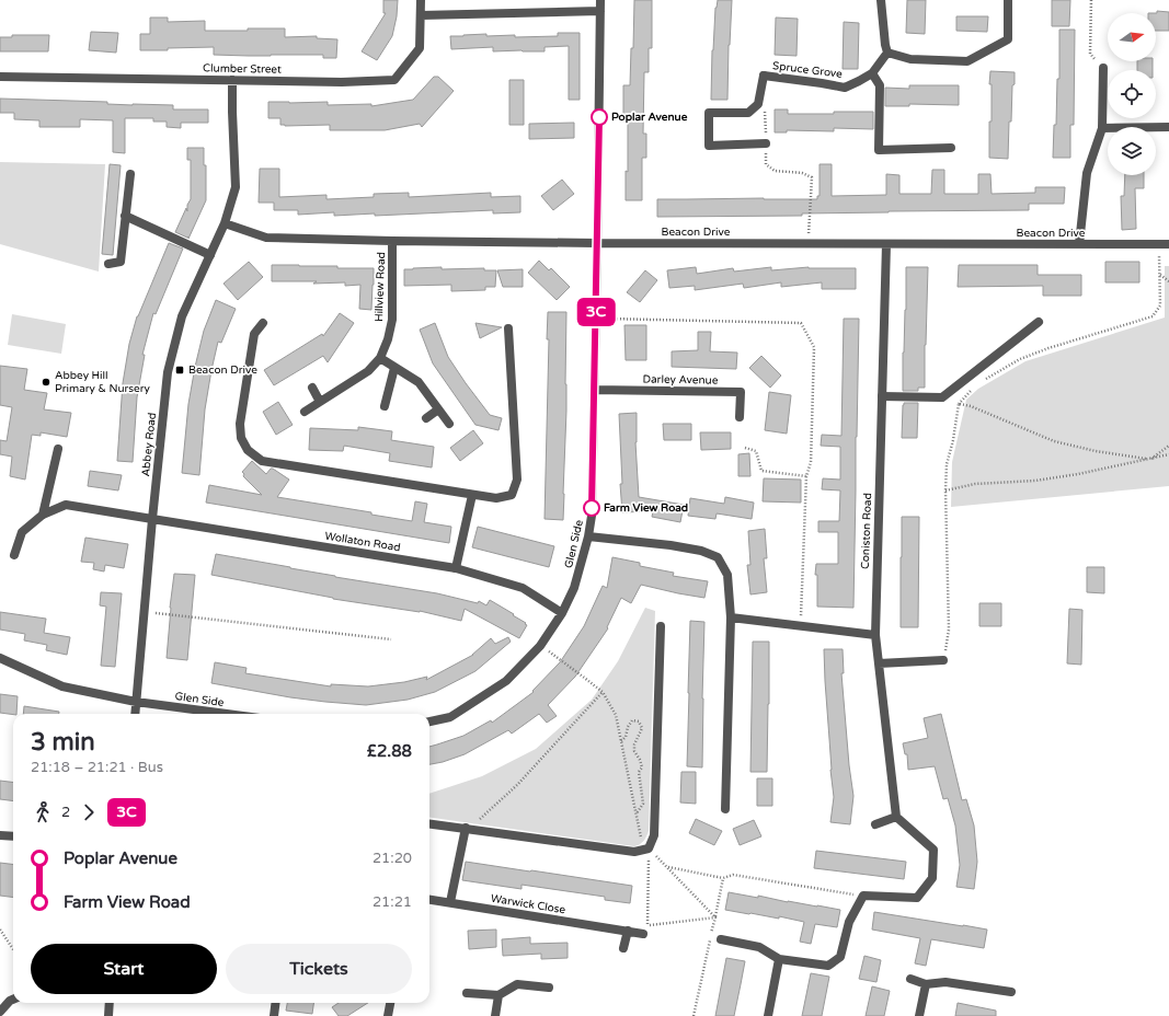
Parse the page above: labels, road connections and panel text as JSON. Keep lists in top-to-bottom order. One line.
{"streets":{"street":["Clumber Street","Spruce Grove","Beacon Drive","Hillview Road","Darley Avenue","Abbey Road","Coniston Road","Wollaton Road","Glen Side","Warwick Close"]},"crossings":[["Clumber Street","Abbey Road"],["Beacon Drive","Hillview Road"],["Beacon Drive","Abbey Road"],["Beacon Drive","Coniston Road"],["Beacon Drive","Glen Side"],["Darley Avenue","Glen Side"],["Abbey Road","Wollaton Road"],["Abbey Road","Glen Side"],["Wollaton Road","Glen Side"]],"places":{"other":["Poplar Avenue","Abbey Hill Primary & Nursery","Farm View Road"],"transit":["Beacon Drive"]},"lines":["bus line 3C"],"north":"right","page":{"on_map":"3C","heading":["3 min","21:18 – 21:21 · Bus","£2.88"],"legs":["2","3C"],"list":[{"name":"Poplar Avenue","value":"21:20"},{"name":"Farm View Road","value":"21:21"}],"buttons":["Start","Tickets"]}}
